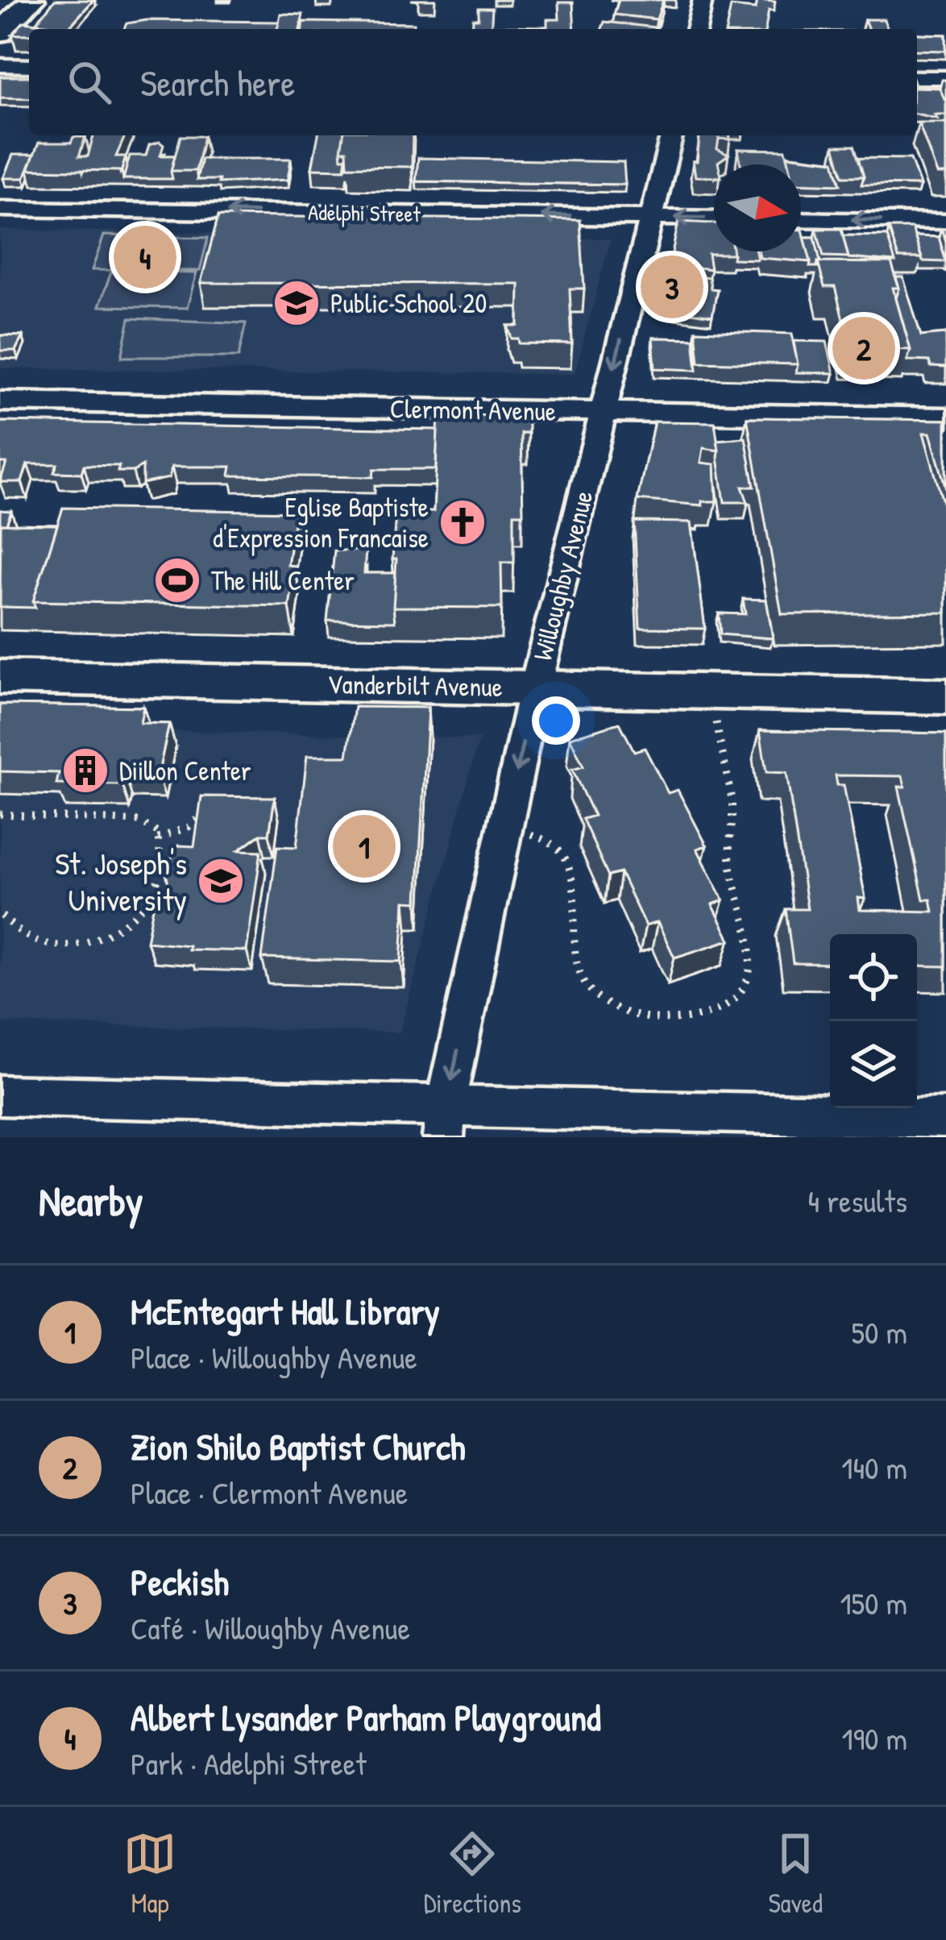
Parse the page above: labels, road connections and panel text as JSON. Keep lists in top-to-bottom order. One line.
{"streets":{"main road":["Vanderbilt Avenue"],"street":["Adelphi Street","Clermont Avenue","Willoughby Avenue"]},"crossings":[["Adelphi Street","Willoughby Avenue"],["Clermont Avenue","Willoughby Avenue"],["Willoughby Avenue","Vanderbilt Avenue"]],"one_way":["Adelphi Street","Willoughby Avenue"],"places":{"school or university":["Public School 20","St. Joseph's University"],"church":["Eglise Baptiste d'Expression Francaise"],"sports":["The Hill Center"],"building":["Diillon Center"]},"north":"right","page":{"search":"Search here","pins":["4","3","2","1"],"heading":["Nearby","4 results"],"list":[{"mark":"1","name":"McEntegart Hall Library","note":"Place · Willoughby Avenue","value":"50 m"},{"mark":"2","name":"Zion Shilo Baptist Church","note":"Place · Clermont Avenue","value":"140 m"},{"mark":"3","name":"Peckish","note":"Café · Willoughby Avenue","value":"150 m"},{"mark":"4","name":"Albert Lysander Parham Playground","note":"Park · Adelphi Street","value":"190 m"}],"nav":["Map","Directions","Saved"]}}
